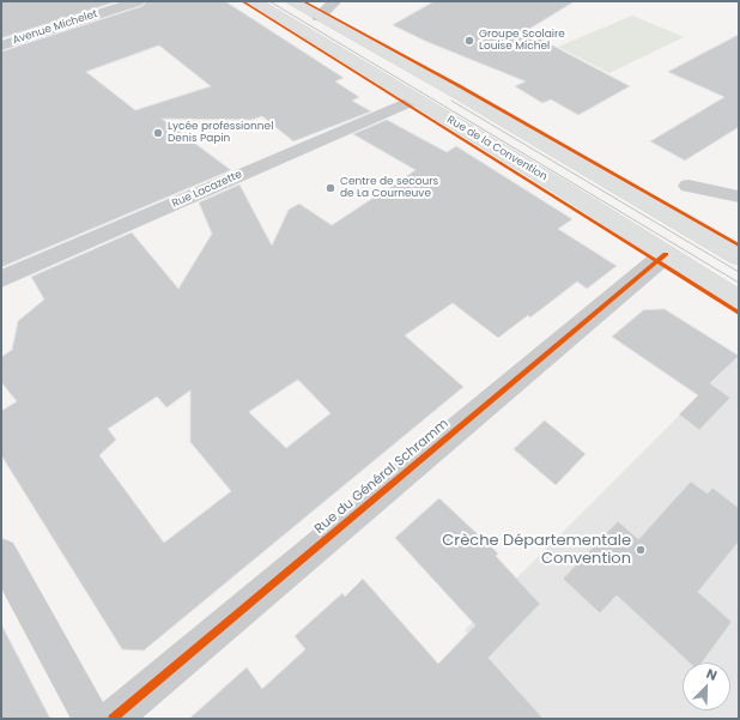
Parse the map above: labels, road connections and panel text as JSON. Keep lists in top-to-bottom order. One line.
{"streets":{"main road":["Rue de la Convention"],"street":["Avenue Michelet","Rue Lacazette","Rue du Général Schramm"]},"crossings":[["Rue de la Convention","Rue Lacazette"],["Rue de la Convention","Rue du Général Schramm"]],"places":["Groupe Scolaire Louise Michel","Lycée professionnel Denis Papin","Centre de secours de La Courneuve","Crèche Départementale Convention"],"north":"top right"}
